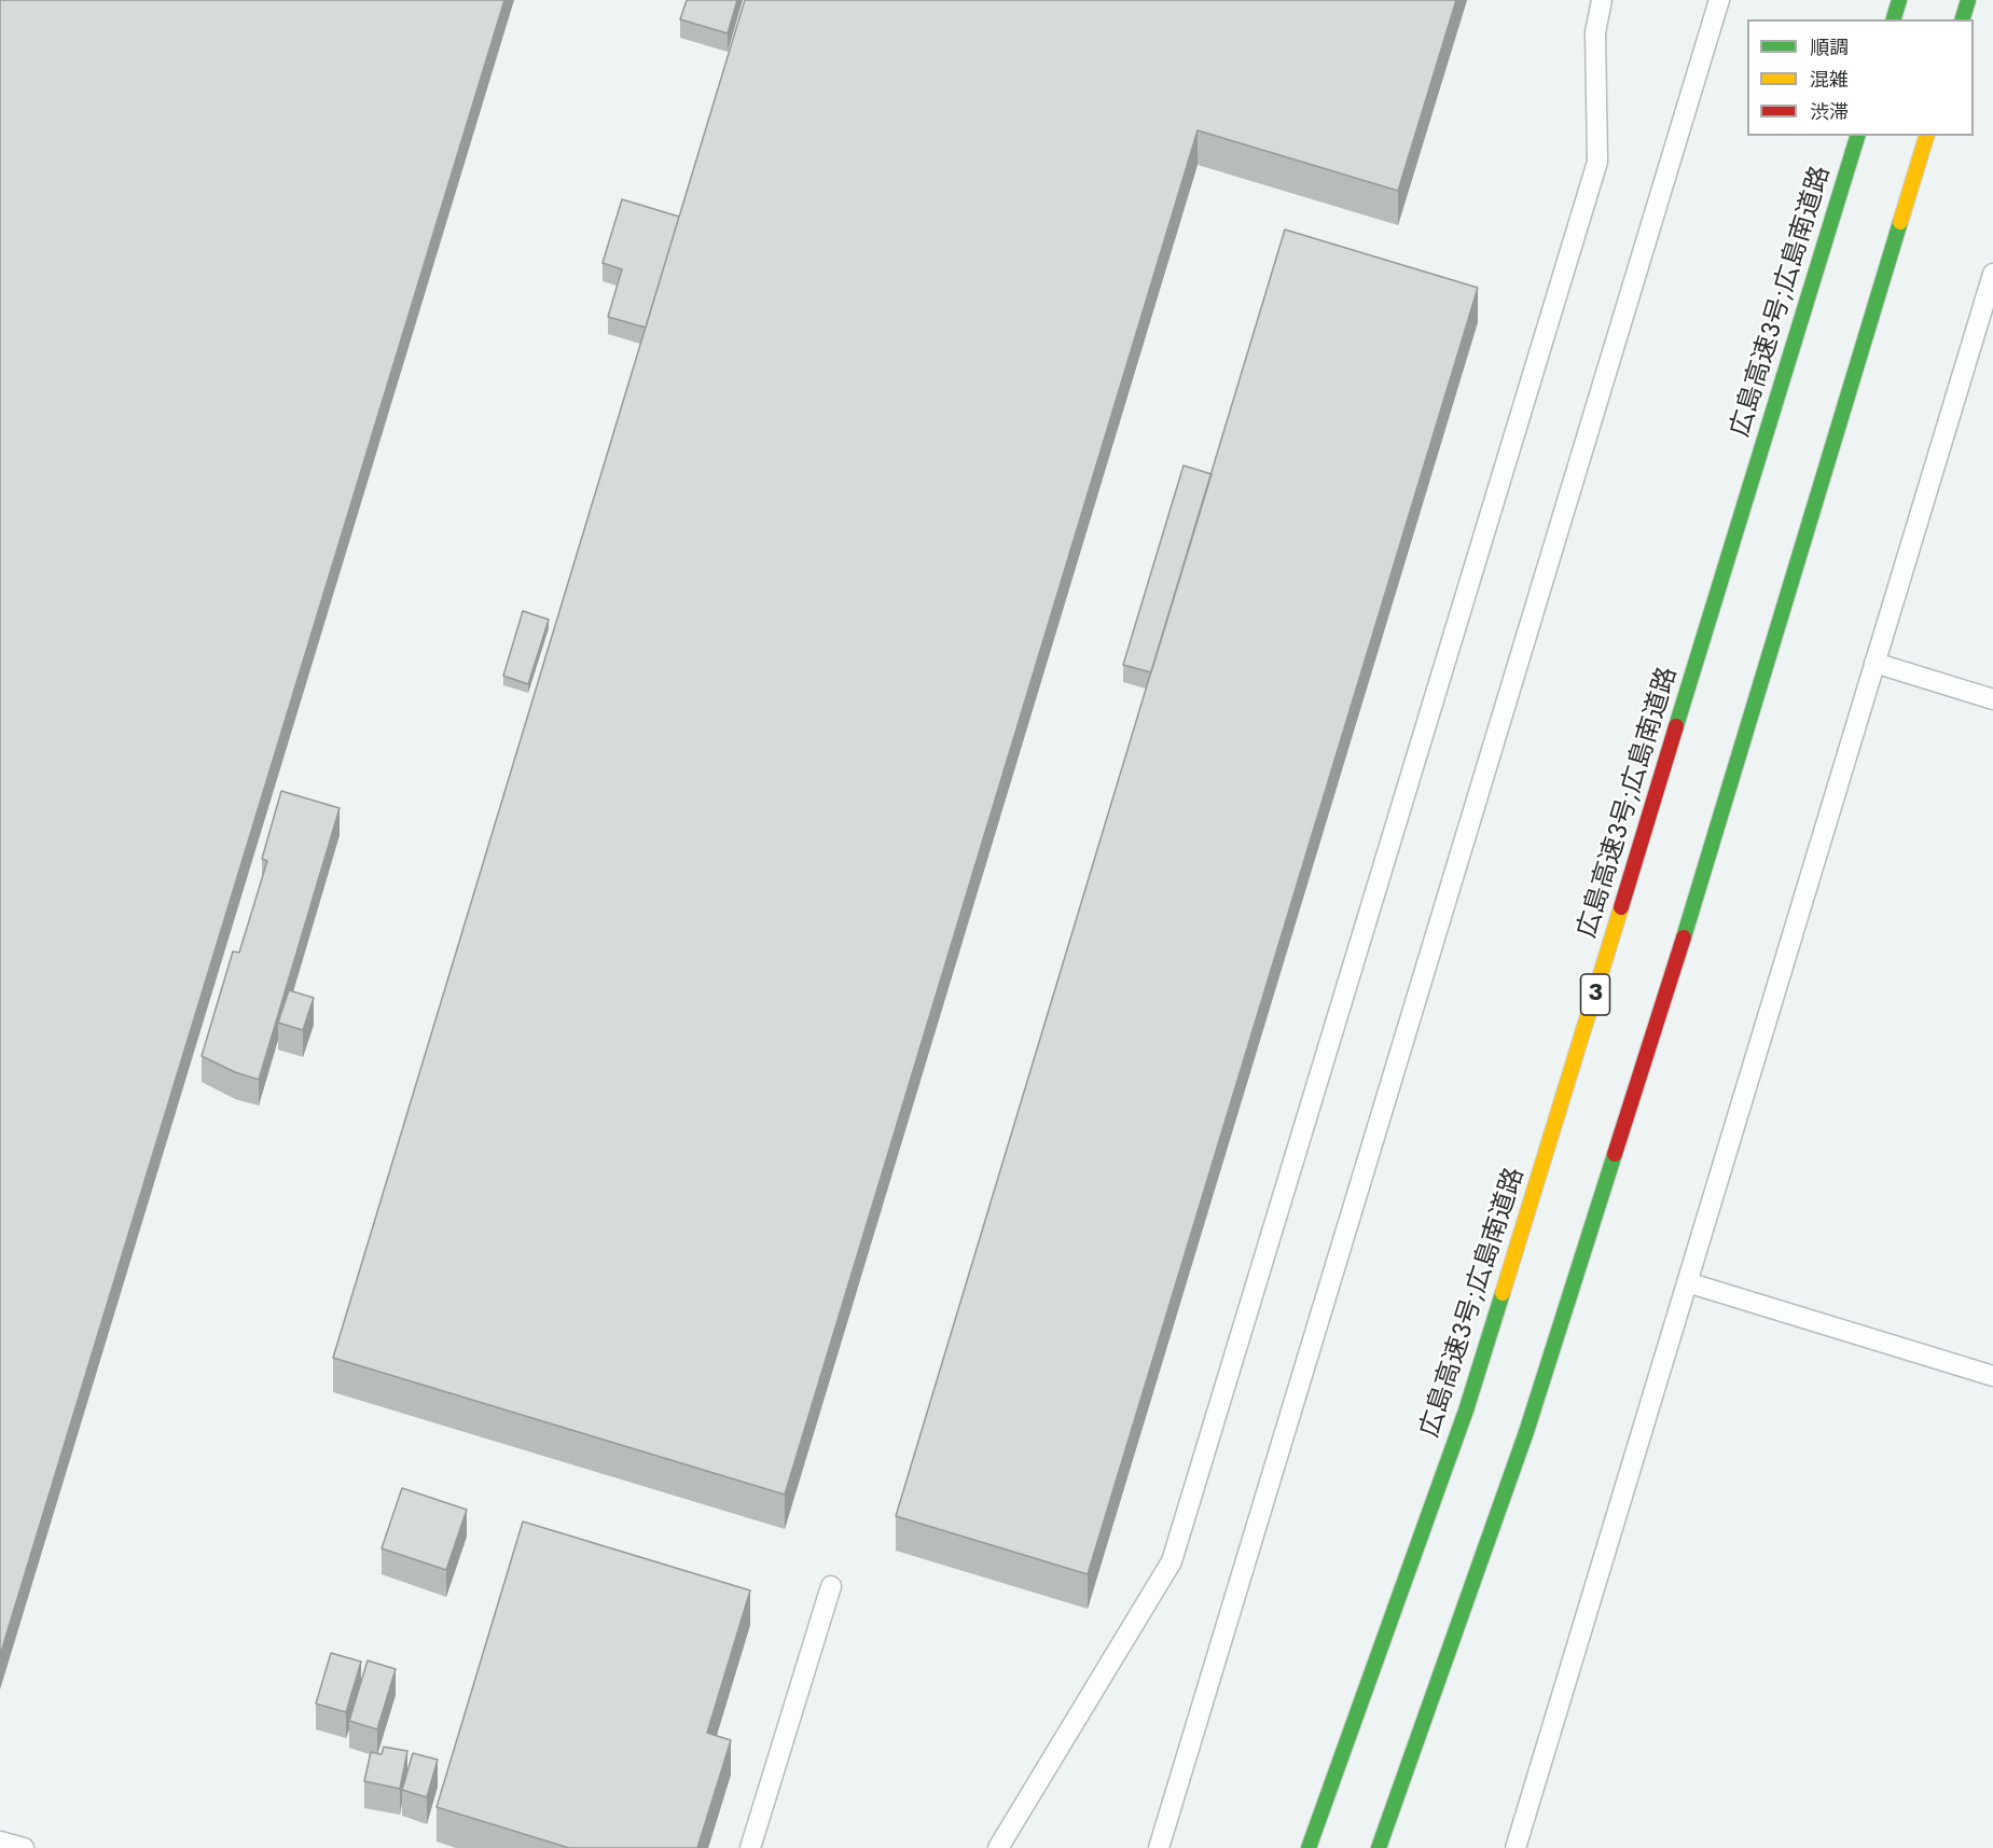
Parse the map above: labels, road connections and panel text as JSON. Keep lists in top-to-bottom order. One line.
{"streets":{"highway":["広島高速3号;広島南道路","3"]},"legend":["順調","混雑","渋滞"]}
